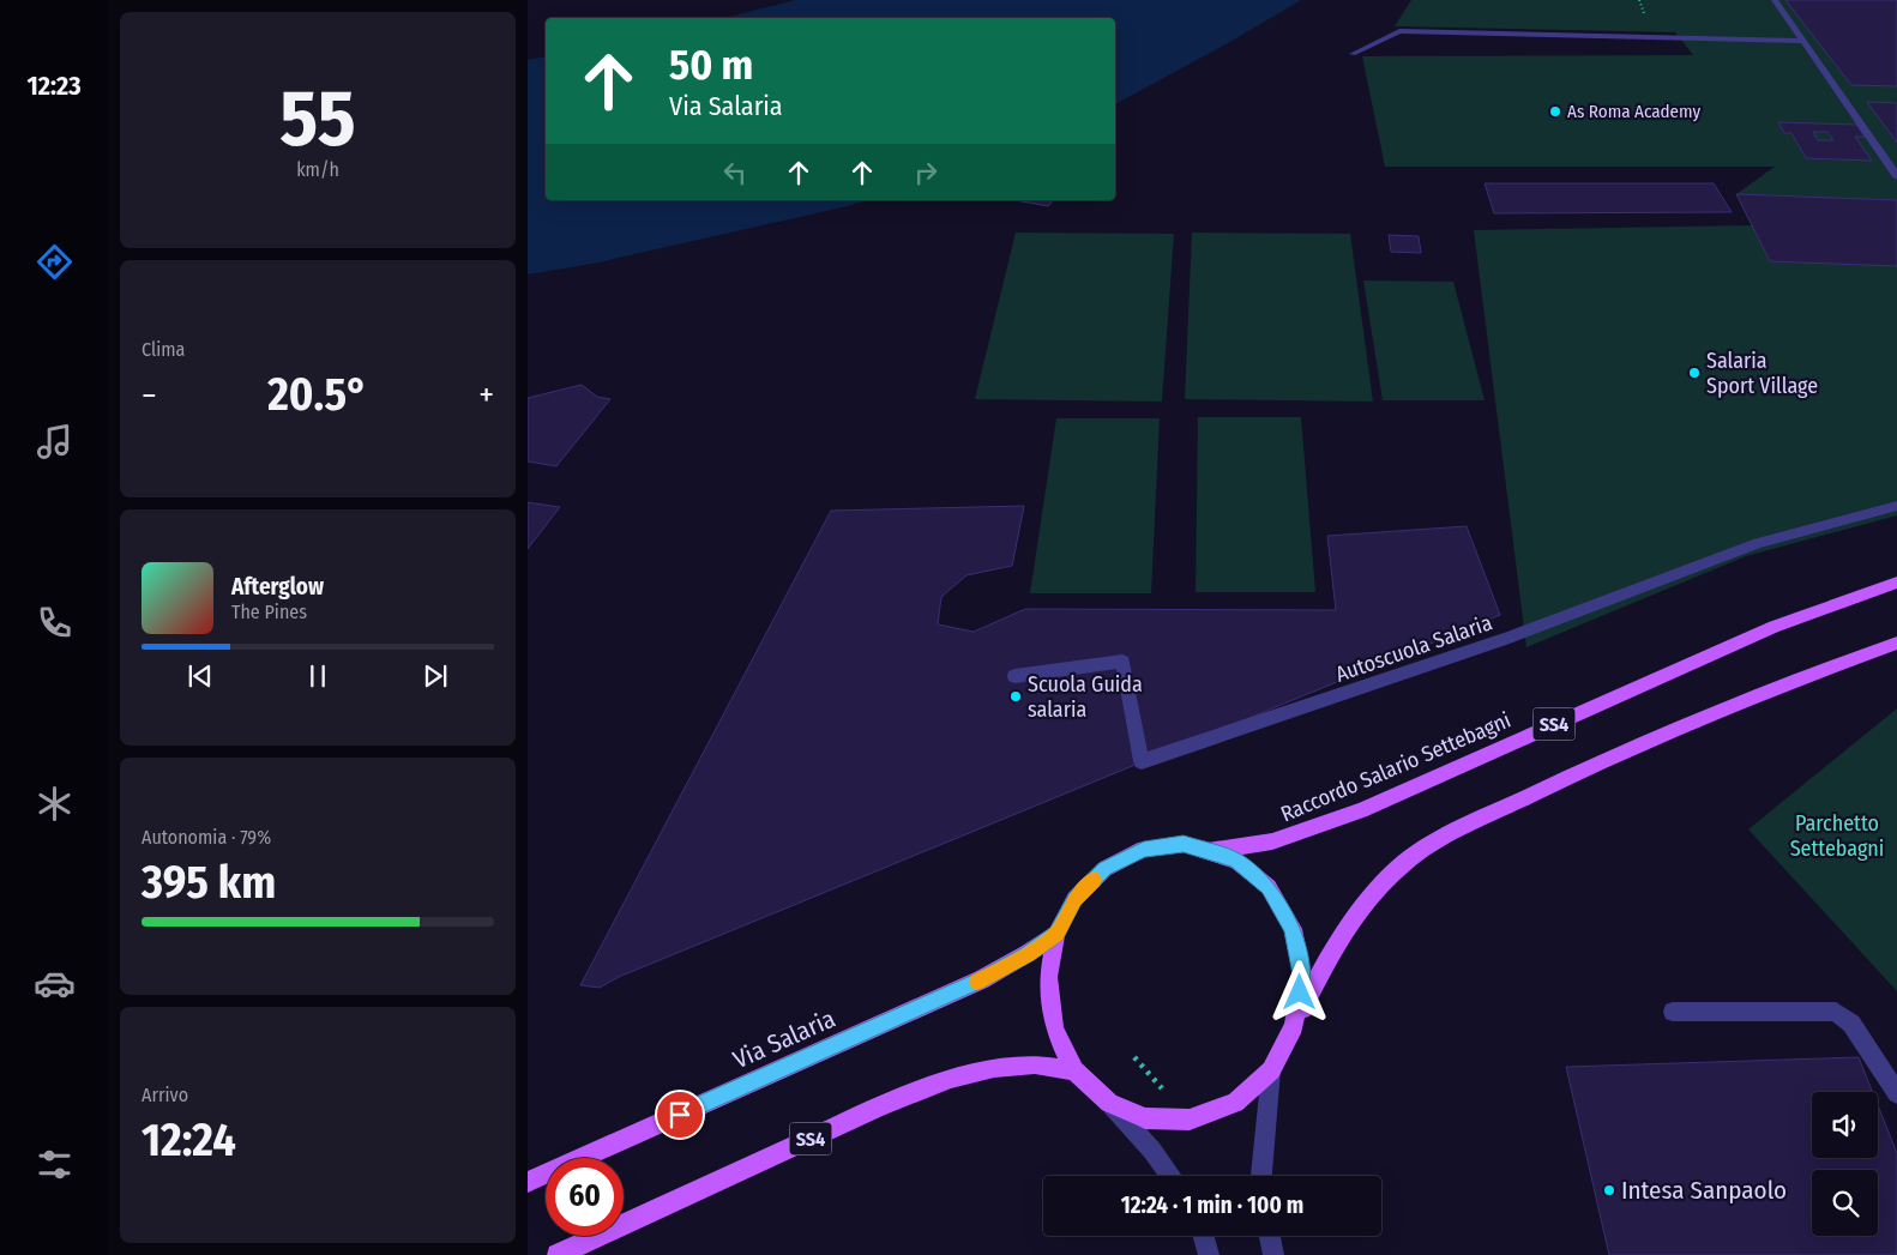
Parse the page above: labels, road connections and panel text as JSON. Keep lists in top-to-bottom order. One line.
{"streets":{"main road":["SS4","Raccordo Salario Settebagni","Via Salaria"],"street":["Autoscuola Salaria"]},"parks":["Parchetto Settebagni"],"places":["As Roma Academy","Salaria Sport Village","Scuola Guida salaria","Intesa Sanpaolo"],"page":{"tabs":"12:23","tile":[["55","km/h"],"Clima",["Autonomia · 79%","395 km"],["Arrivo","12:24"]],"turn":["50 m","Via Salaria"],"heat":["−","20.5°","+"],"song":["Afterglow","The Pines"],"limit":"60","trip":"12:24 · 1 min · 100 m"}}
